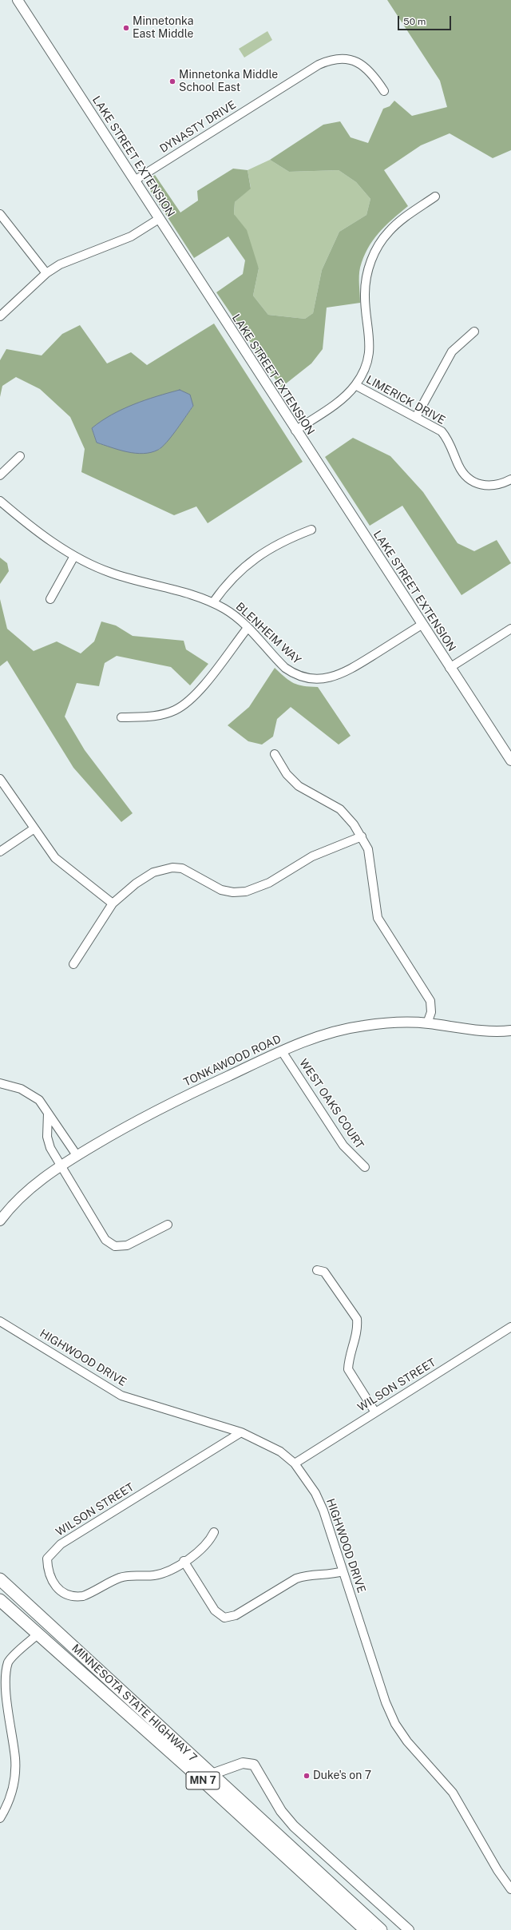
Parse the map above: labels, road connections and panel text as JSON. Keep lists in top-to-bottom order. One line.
{"streets":{"main road":["MINNESOTA STATE HIGHWAY 7","MN 7"],"street":["DYNASTY DRIVE","LAKE STREET EXTENSION","LIMERICK DRIVE","BLENHEIM WAY","TONKAWOOD ROAD","WEST OAKS COURT","HIGHWOOD DRIVE","WILSON STREET"]},"crossings":[["DYNASTY DRIVE","LAKE STREET EXTENSION"],["LAKE STREET EXTENSION","BLENHEIM WAY"],["TONKAWOOD ROAD","WEST OAKS COURT"],["HIGHWOOD DRIVE","WILSON STREET"]],"places":["Minnetonka East Middle","Minnetonka Middle School East","Duke's on 7"],"scale_bar":"50 m"}
